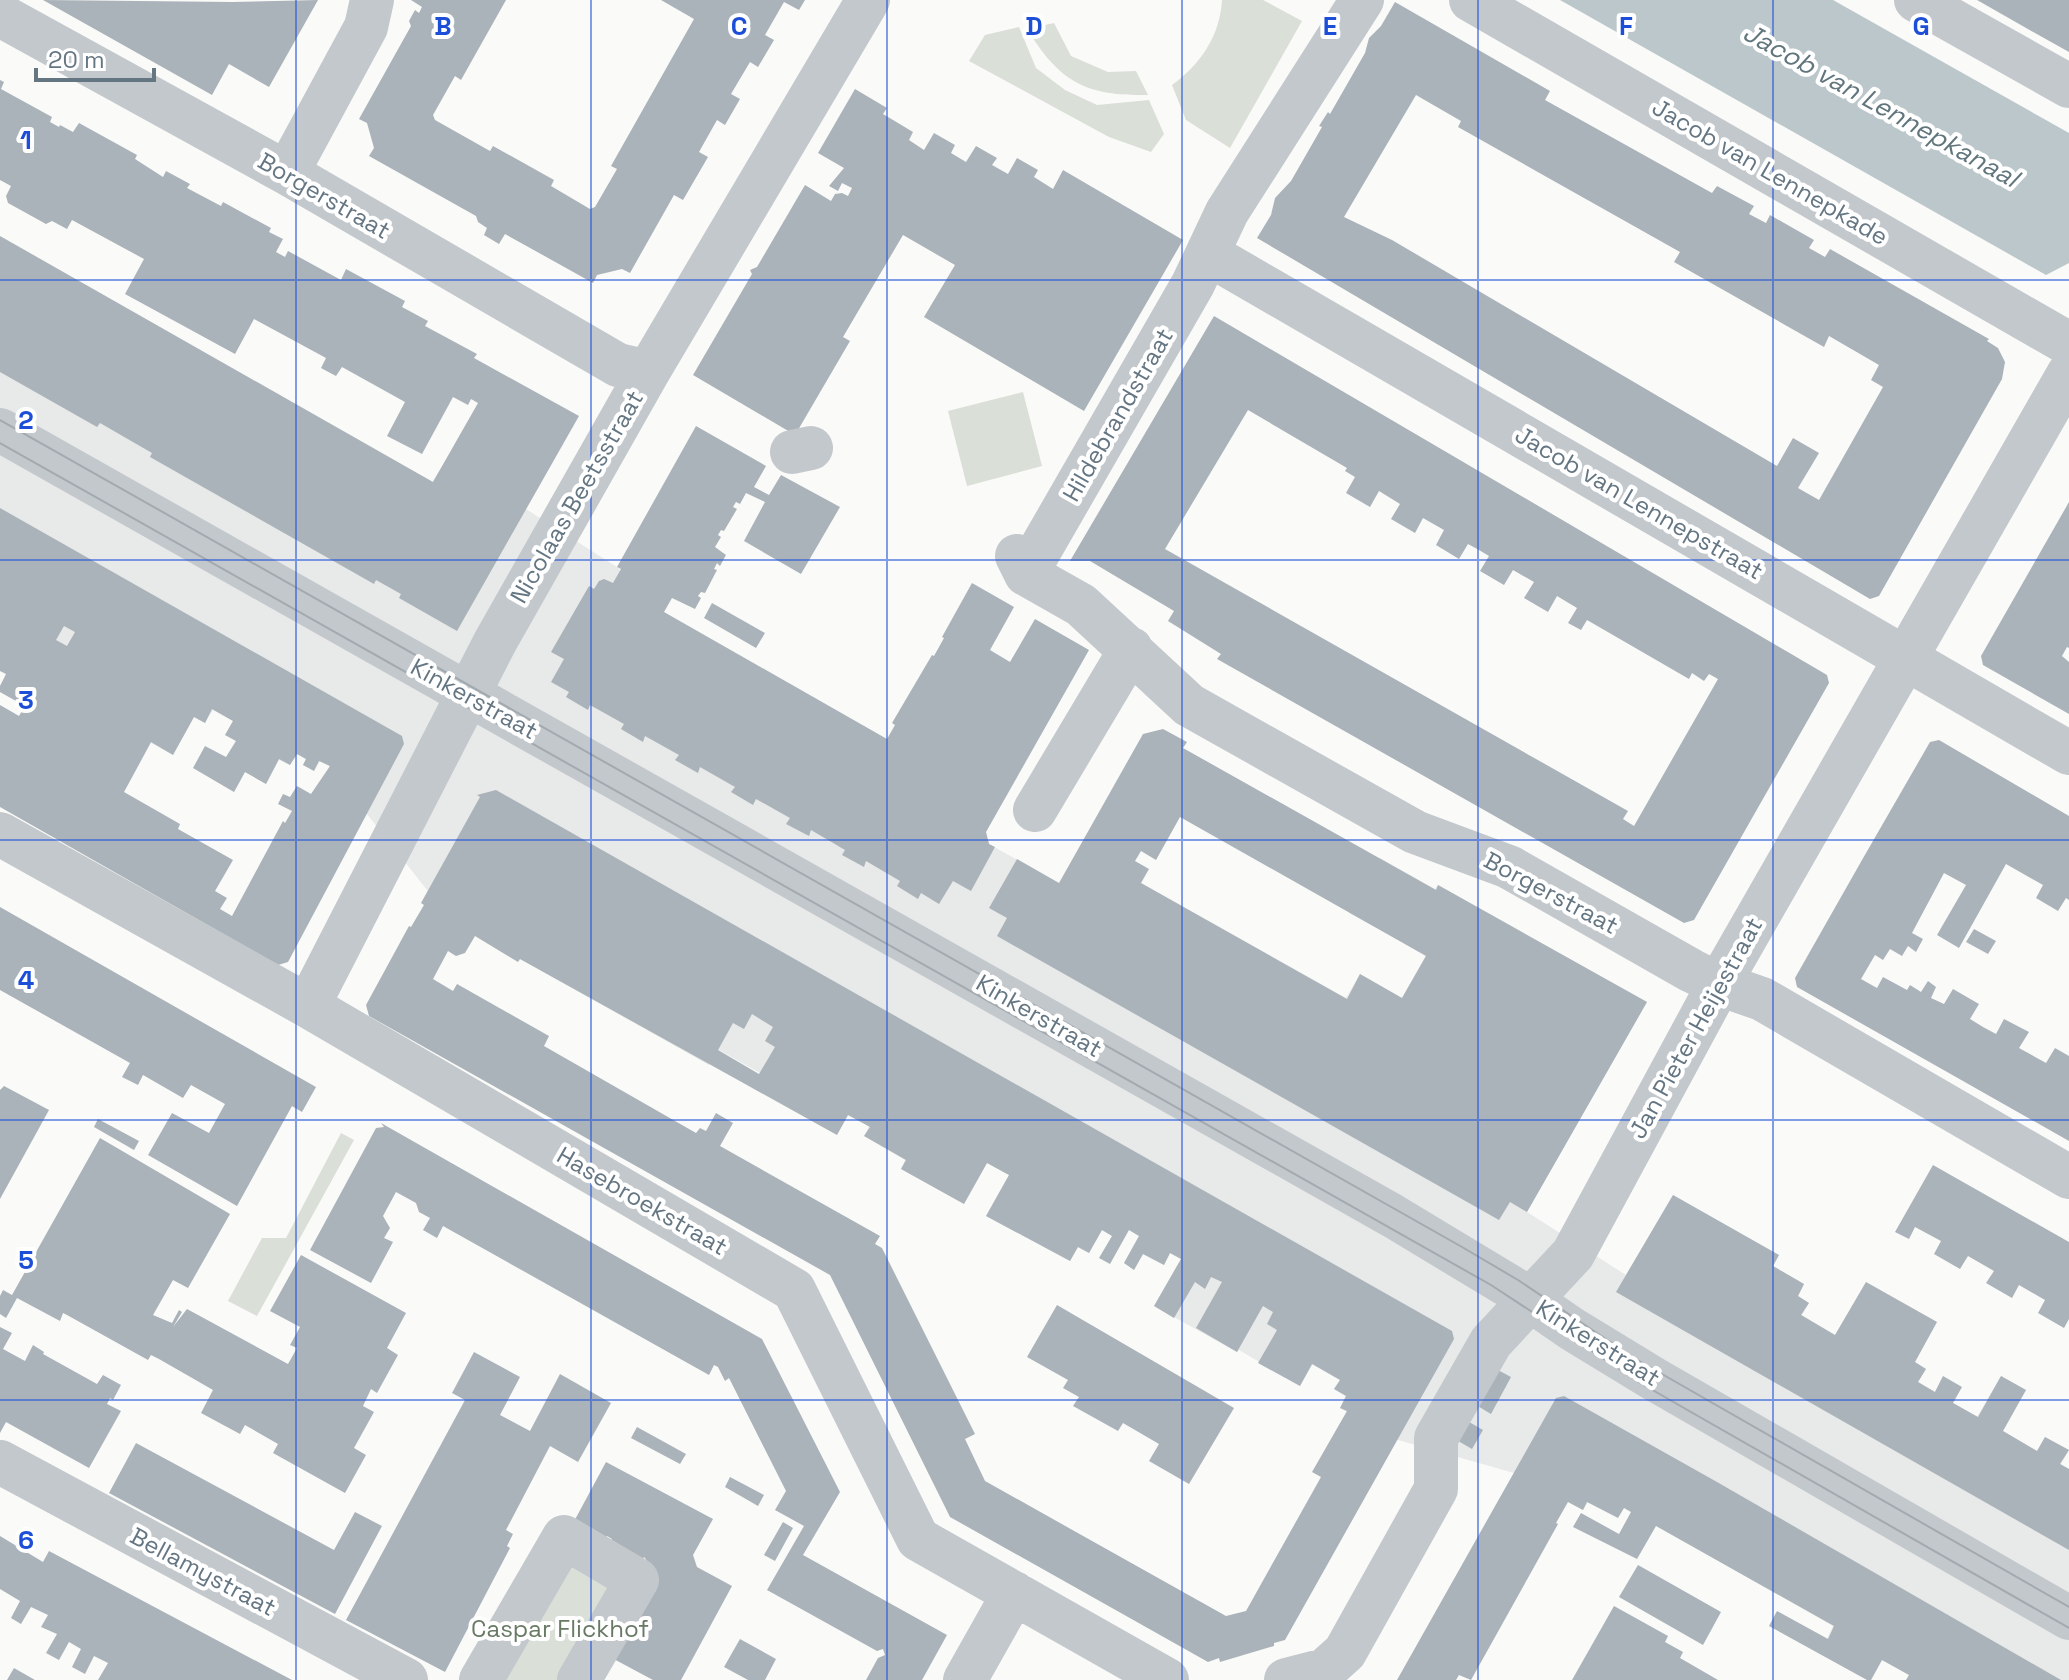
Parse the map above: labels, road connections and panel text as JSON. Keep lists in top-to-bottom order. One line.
{"streets":{"street":["Jacob van Lennepkade","Borgerstraat","Hildebrandstraat","Nicolaas Beetsstraat","Jacob van Lennepstraat","Kinkerstraat","Jan Pieter Heijestraat","Hasebroekstraat","Bellamystraat"]},"crossings":[["Borgerstraat","Hildebrandstraat"],["Borgerstraat","Nicolaas Beetsstraat"],["Borgerstraat","Jan Pieter Heijestraat"],["Hildebrandstraat","Jacob van Lennepstraat"],["Nicolaas Beetsstraat","Kinkerstraat"],["Nicolaas Beetsstraat","Hasebroekstraat"],["Jacob van Lennepstraat","Jan Pieter Heijestraat"],["Kinkerstraat","Jan Pieter Heijestraat"]],"water":["Jacob van Lennepkanaal"],"parks":["Caspar Flickhof"],"scale_bar":"20 m","grid":{"columns":["B","C","D","E","F","G"],"rows":["1","2","3","4","5","6"]}}
